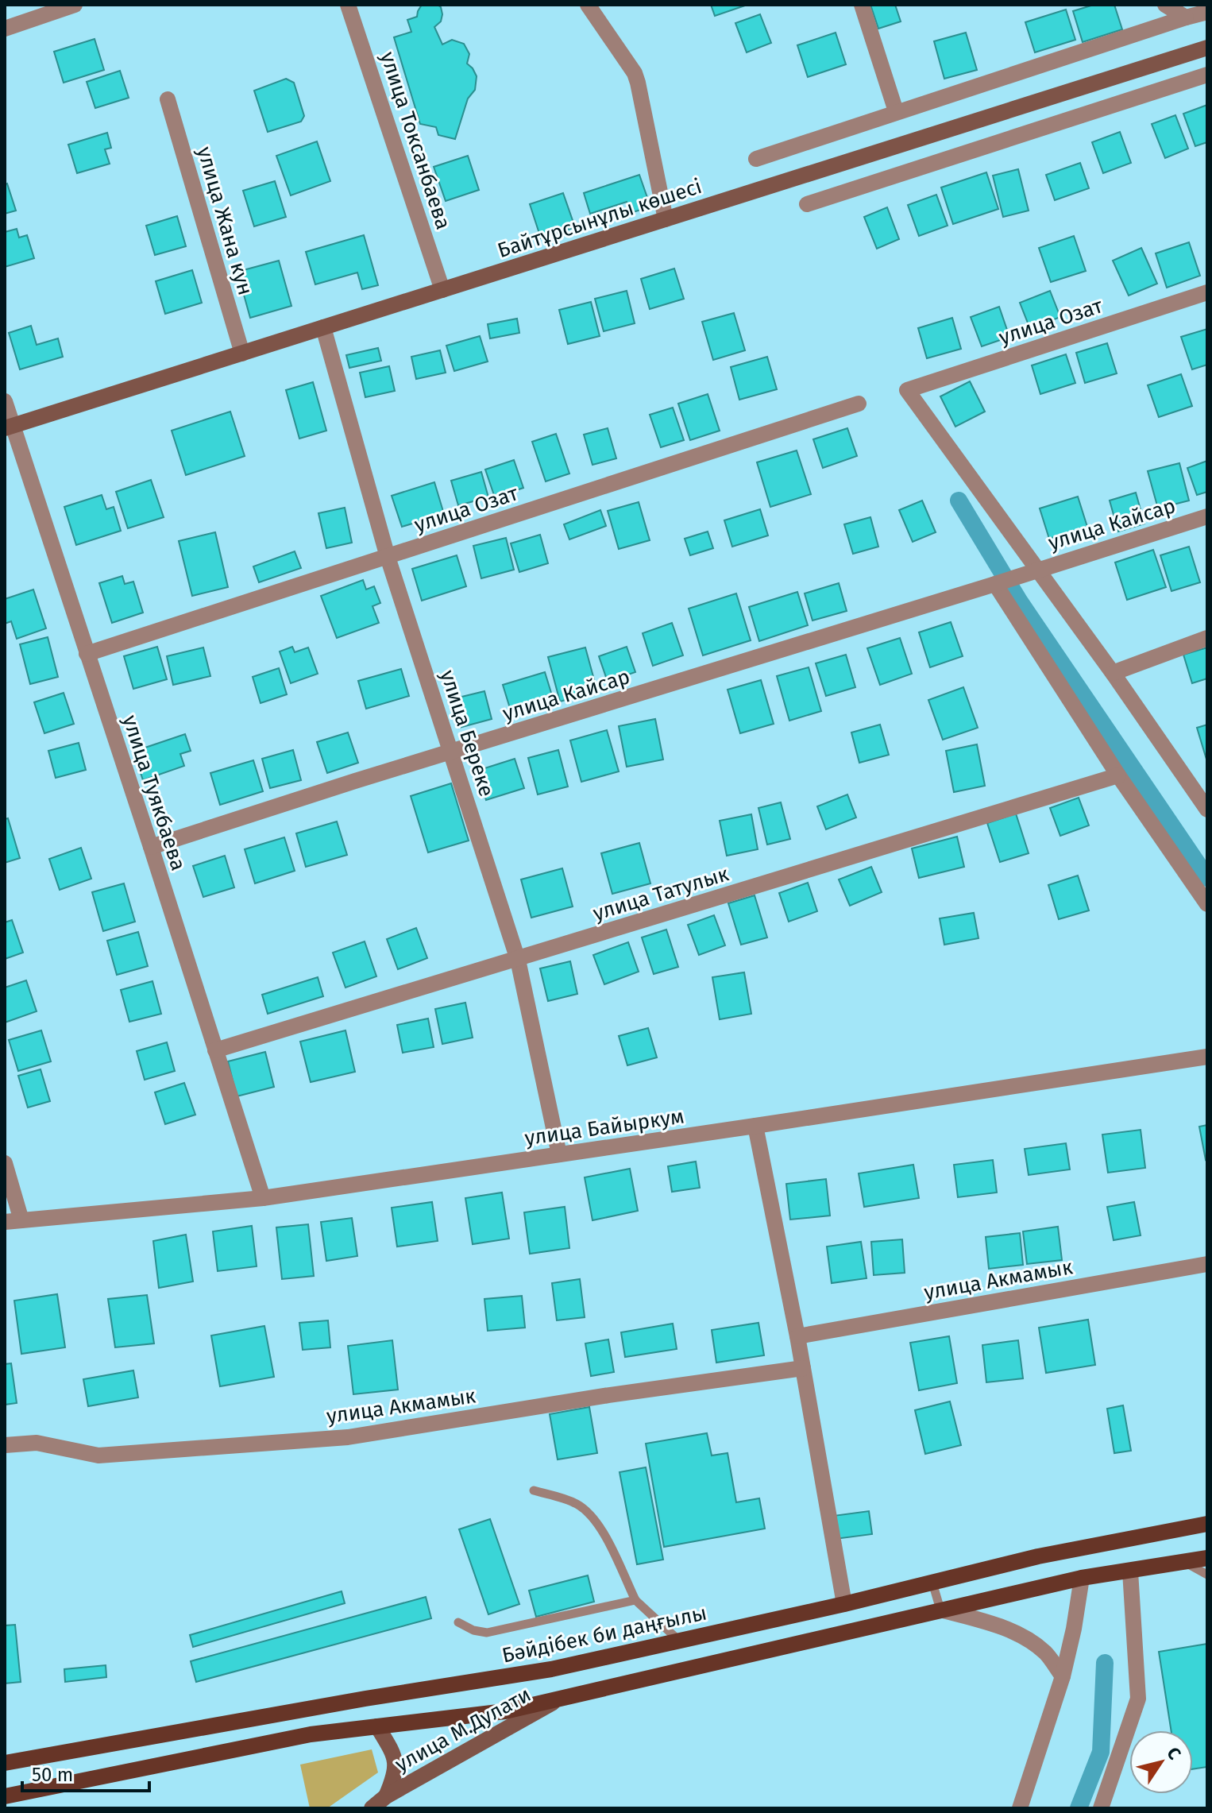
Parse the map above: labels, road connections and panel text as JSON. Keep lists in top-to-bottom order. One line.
{"streets":{"main road":["Байтұрсынұлы көшесі","Бәйдібек би даңғылы","улица М.Дулати"],"street":["улица Токсанбаева","улица Жана кун","улица Озат","улица Кайсар","улица Береке","улица Туякбаева","улица Татулык","улица Байыркум","улица Акмамык"]},"crossings":[["улица Токсанбаева","Байтұрсынұлы көшесі"],["Байтұрсынұлы көшесі","улица Жана кун"],["Байтұрсынұлы көшесі","улица Береке"],["Байтұрсынұлы көшесі","улица Туякбаева"],["улица Озат","улица Кайсар"],["улица Озат","улица Береке"],["улица Озат","улица Туякбаева"],["улица Кайсар","улица Береке"],["улица Кайсар","улица Туякбаева"],["улица Береке","улица Татулык"],["улица Береке","улица Байыркум"],["улица Туякбаева","улица Татулык"],["улица Туякбаева","улица Байыркум"]],"scale_bar":"50 m","north":"top right"}
